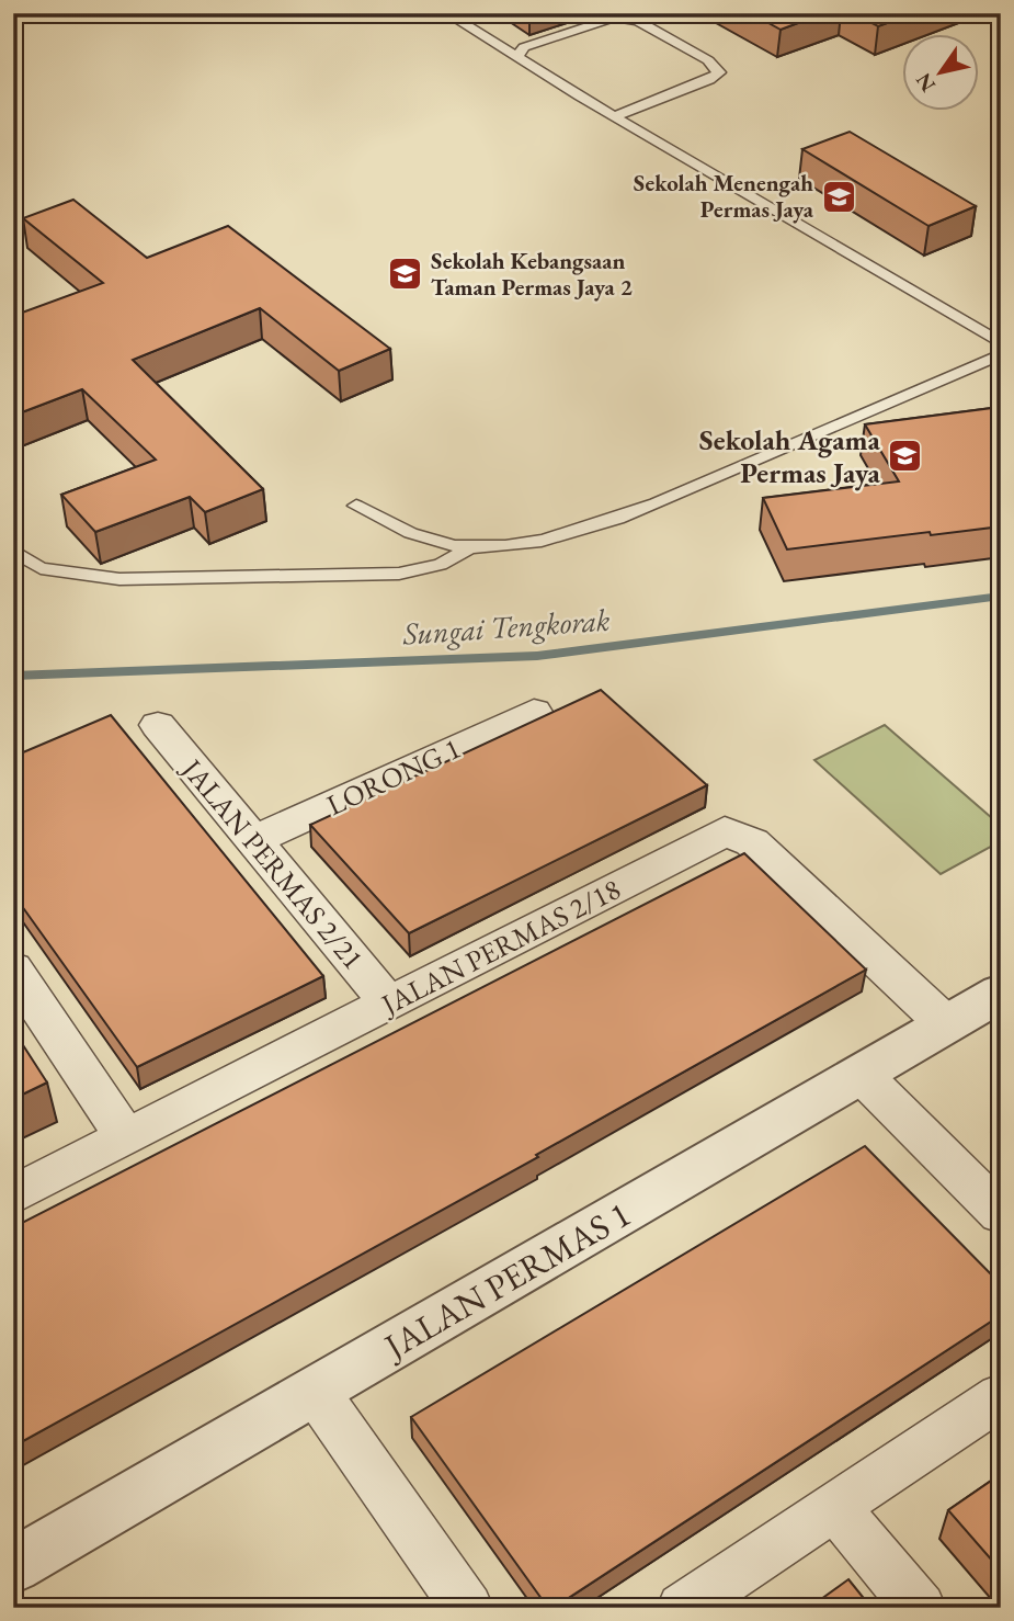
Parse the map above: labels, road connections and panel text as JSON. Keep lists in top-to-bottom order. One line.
{"streets":{"street":["LORONG 1","JALAN PERMAS 2/21","JALAN PERMAS 2/18","JALAN PERMAS 1"]},"crossings":[["LORONG 1","JALAN PERMAS 2/21"],["JALAN PERMAS 2/21","JALAN PERMAS 2/18"],["JALAN PERMAS 2/18","JALAN PERMAS 1"]],"water":["Sungai Tengkorak"],"places":{"school or university":["Sekolah Menengah Permas Jaya","Sekolah Kebangsaan Taman Permas Jaya 2","Sekolah Agama Permas Jaya"]},"north":"bottom left"}
